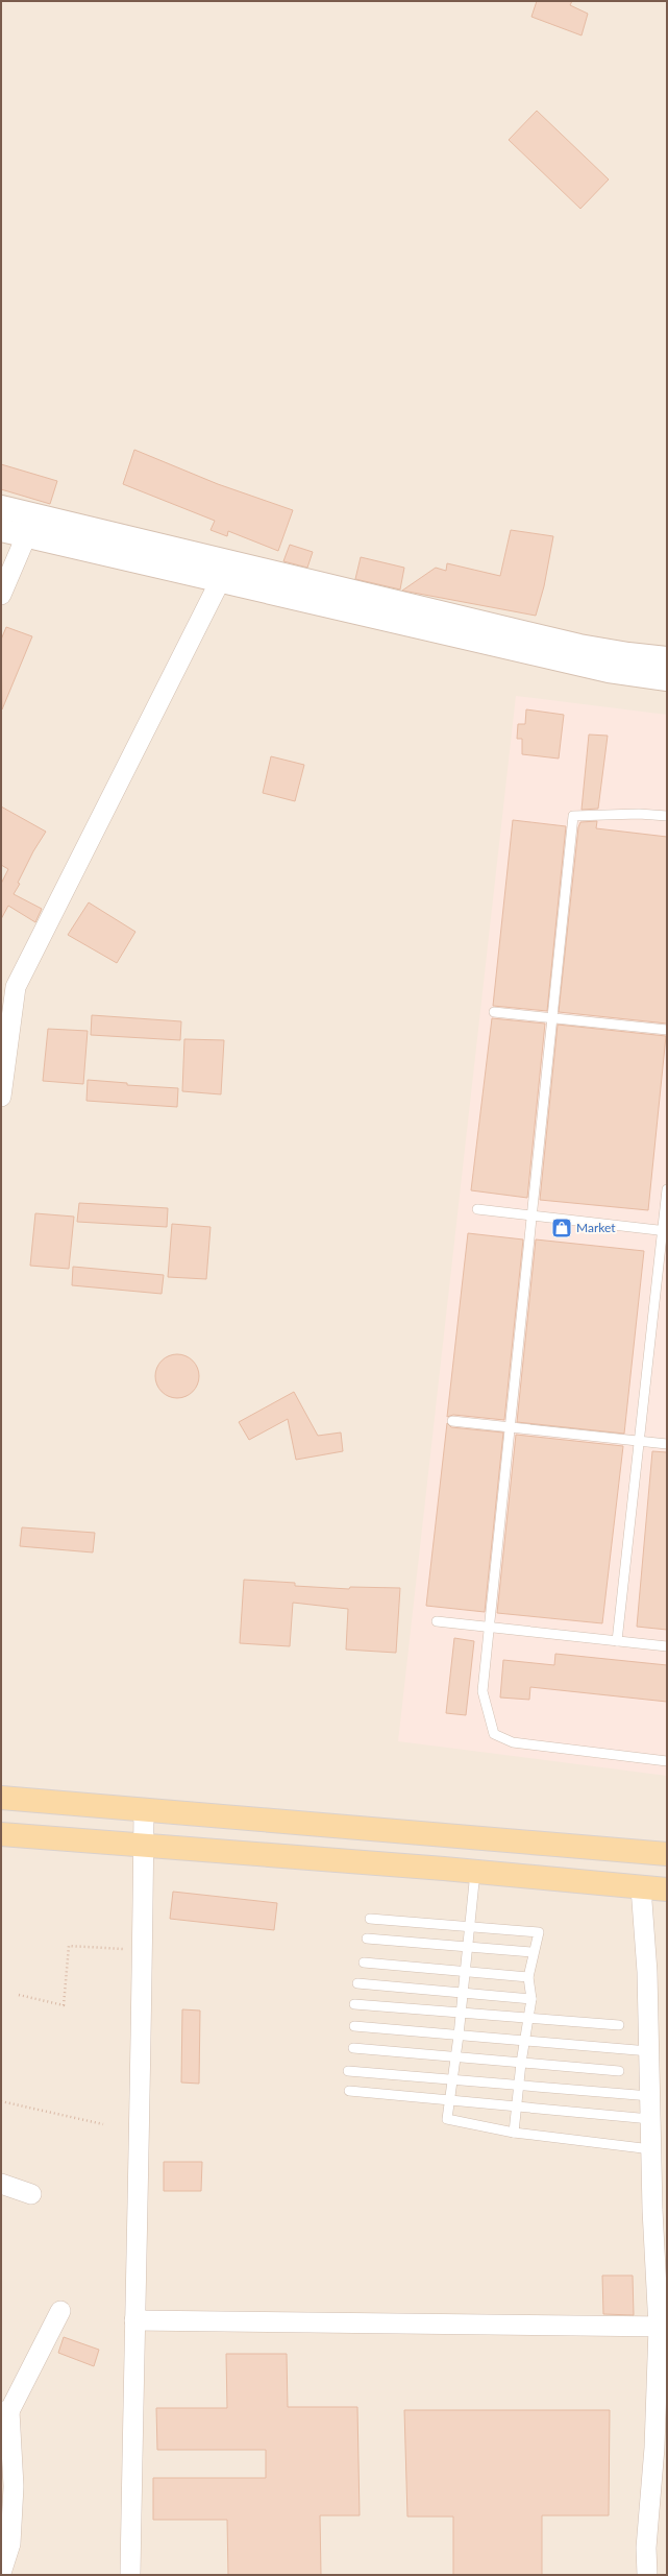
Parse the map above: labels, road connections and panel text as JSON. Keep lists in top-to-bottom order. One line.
{"places":{"shop":["Market"]}}
